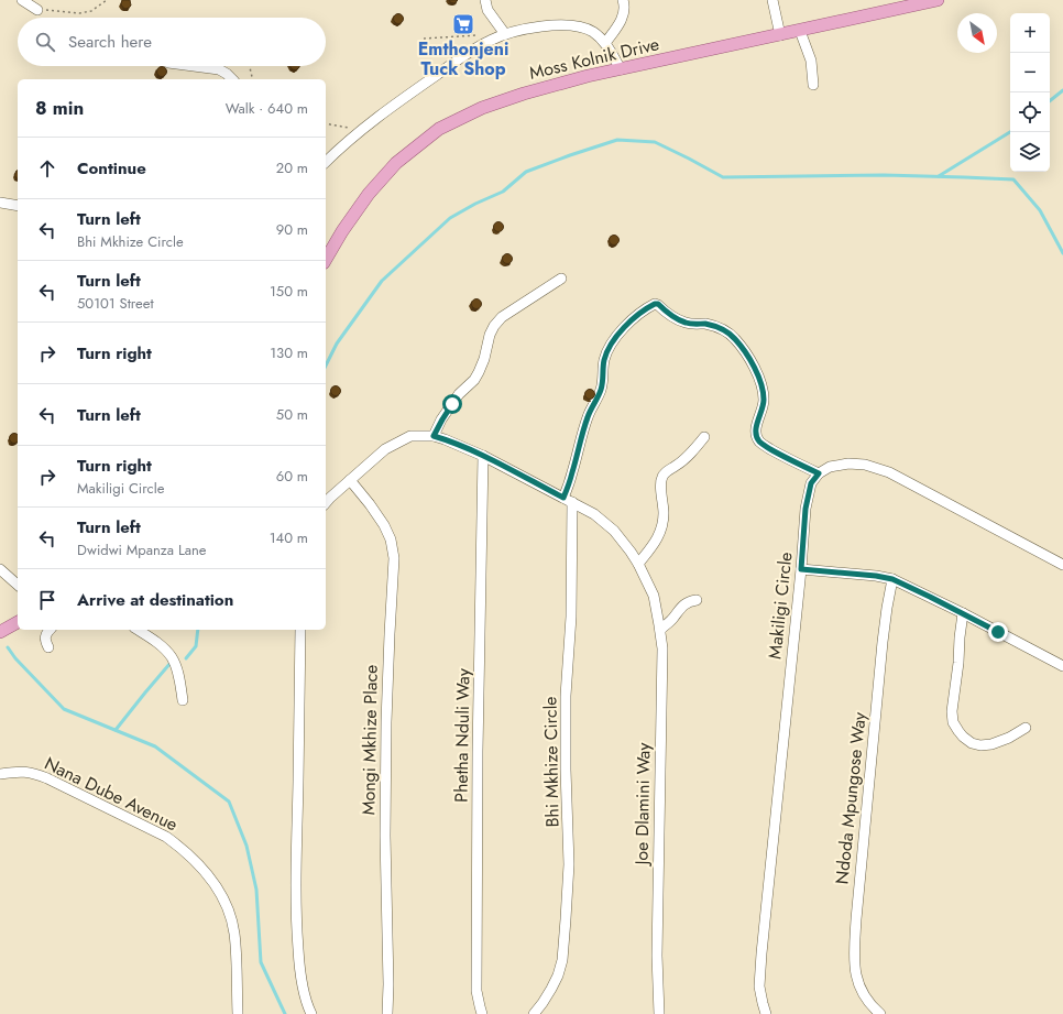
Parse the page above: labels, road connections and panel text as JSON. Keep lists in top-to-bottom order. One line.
{"streets":{"main road":["Moss Kolnik Drive"],"street":["Makiligi Circle","Phetha Nduli Way","Mongi Mkhize Place","Bhi Mkhize Circle","Nana Dube Avenue","Ndoda Mpungose Way","Joe Dlamini Way"]},"places":{"supermarket":["Emthonjeni Tuck Shop"]},"north":"bottom right","page":{"map_buttons":["+","−"],"search":"Search here","heading":["8 min","Walk · 640 m"],"list":[["Continue","20 m"],["Turn left","Bhi Mkhize Circle","90 m"],["Turn left","50101 Street","150 m"],["Turn right","130 m"],["Turn left","50 m"],["Turn right","Makiligi Circle","60 m"],["Turn left","Dwidwi Mpanza Lane","140 m"],"Arrive at destination"]}}
